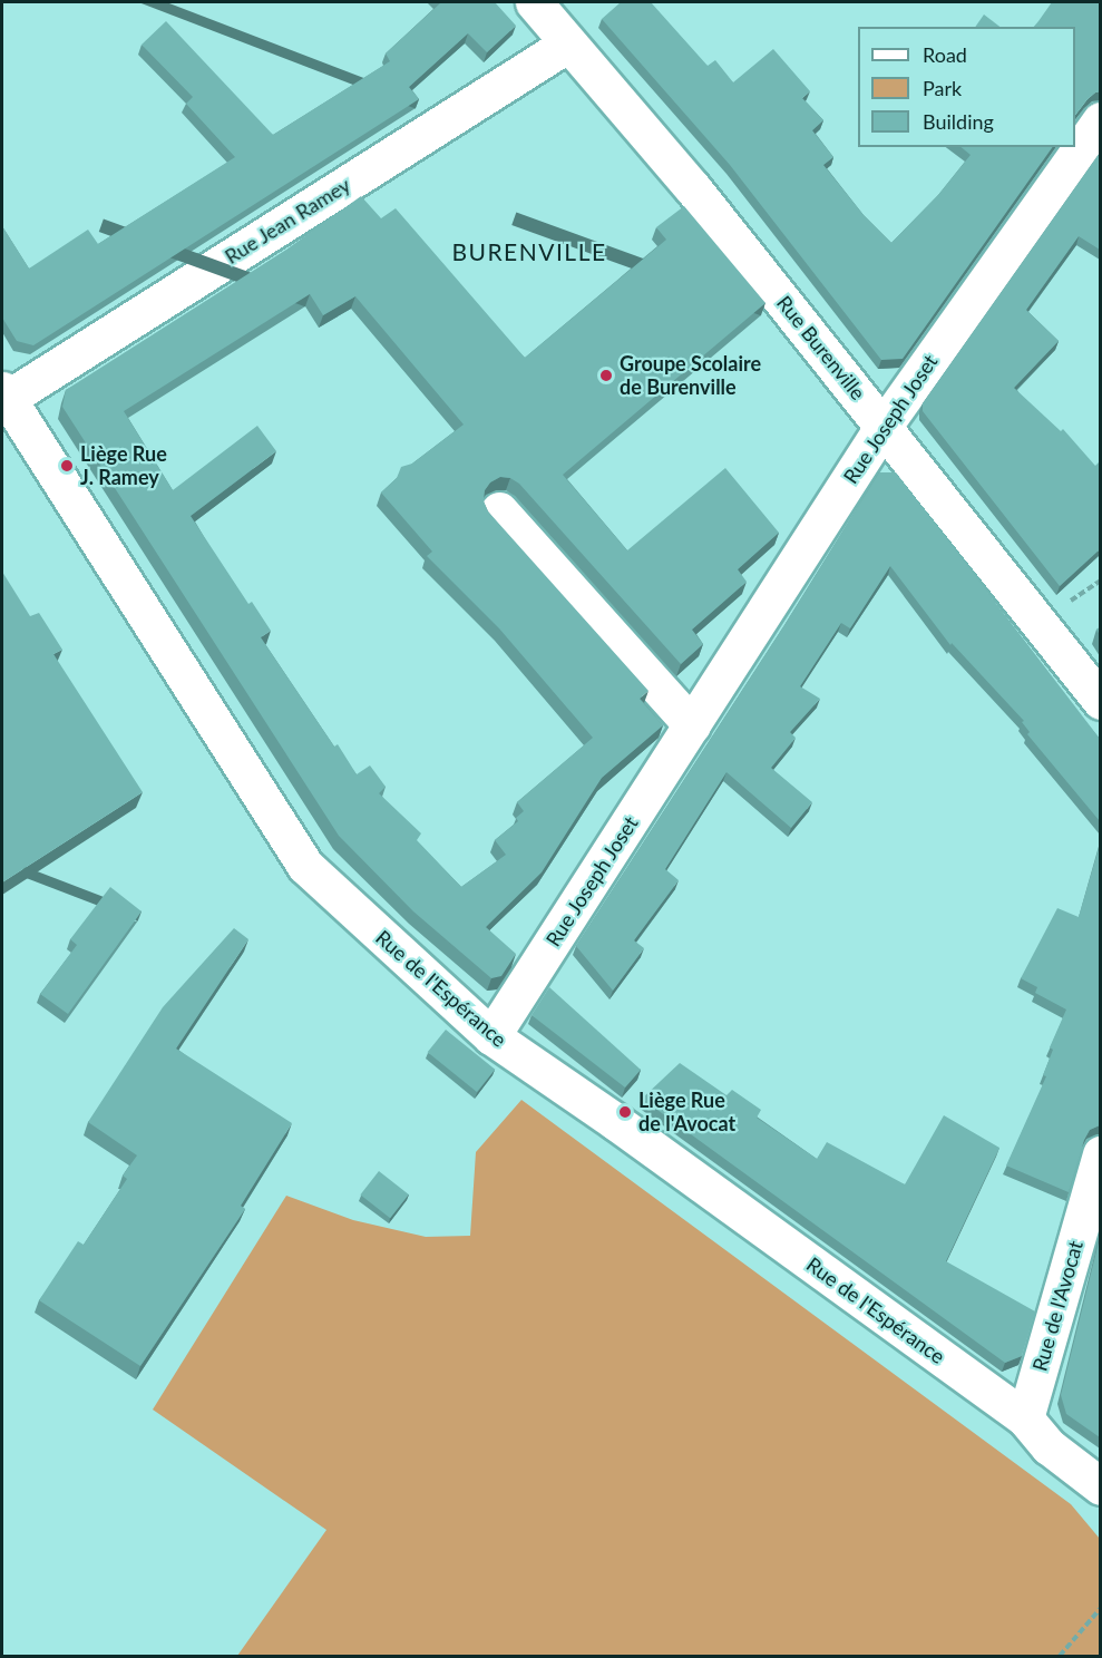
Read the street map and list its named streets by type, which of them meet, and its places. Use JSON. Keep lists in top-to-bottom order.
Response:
{
  "streets": {
    "street": [
      "Rue Jean Ramey",
      "Rue Burenville",
      "Rue Joseph Joset",
      "Rue de l'Espérance",
      "Rue de l'Avocat"
    ]
  },
  "crossings": [
    ["Rue Jean Ramey", "Rue Burenville"],
    ["Rue Jean Ramey", "Rue de l'Espérance"],
    ["Rue Burenville", "Rue Joseph Joset"],
    ["Rue Joseph Joset", "Rue de l'Espérance"],
    ["Rue de l'Espérance", "Rue de l'Avocat"]
  ],
  "districts": ["BURENVILLE"],
  "places": ["Groupe Scolaire de Burenville", "Liège Rue J. Ramey", "Liège Rue de l'Avocat"],
  "legend": ["Road", "Park", "Building"]
}
